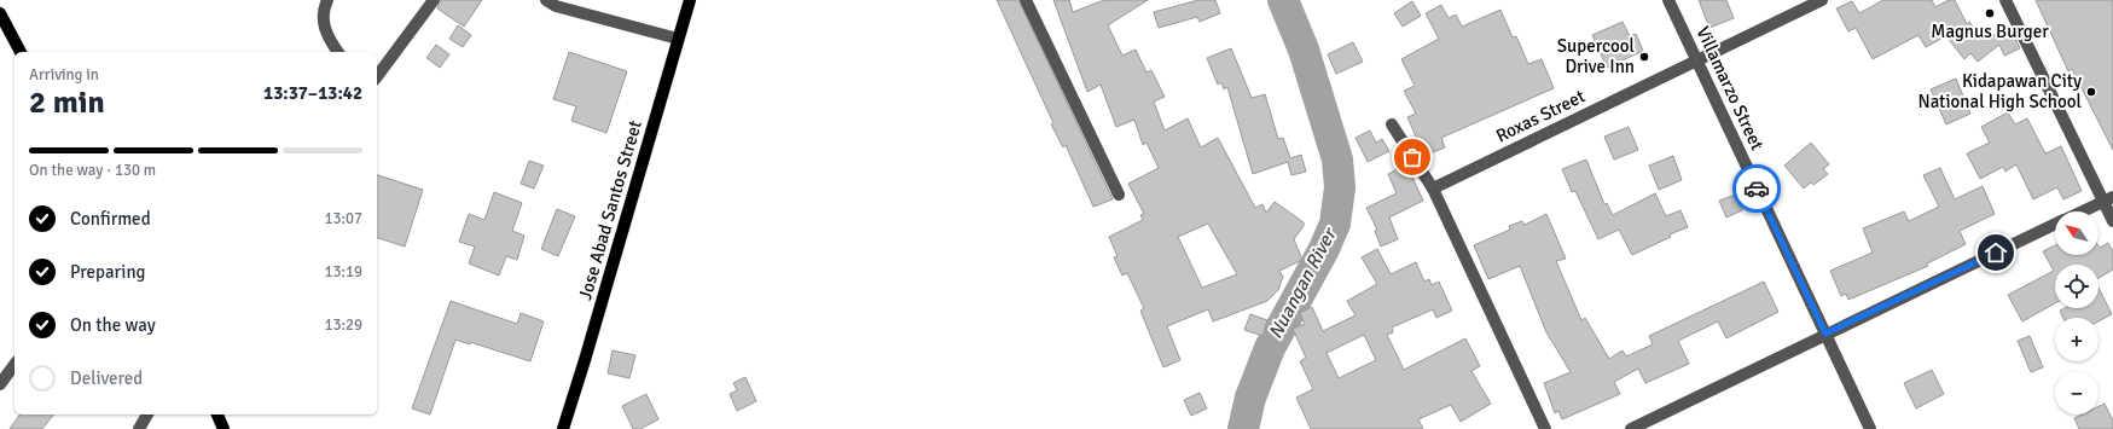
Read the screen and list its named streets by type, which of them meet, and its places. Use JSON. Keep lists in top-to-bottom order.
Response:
{
  "streets": {
    "main road": ["Jose Abad Santos Street"],
    "street": ["Villamarzo Street", "Roxas Street"]
  },
  "crossings": [
    ["Villamarzo Street", "Roxas Street"]
  ],
  "water": ["Nuangan River"],
  "places": ["Magnus Burger", "Supercool Drive Inn", "Kidapawan City National High School"],
  "north": "top left",
  "page": {
    "heading": ["2 min", "Arriving in", "13:37–13:42"],
    "bar": "On the way · 130 m",
    "list": [
      ["Confirmed", "13:07"],
      ["Preparing", "13:19"],
      ["On the way", "13:29"],
      "Delivered"
    ],
    "map_buttons": ["+", "−"]
  }
}
